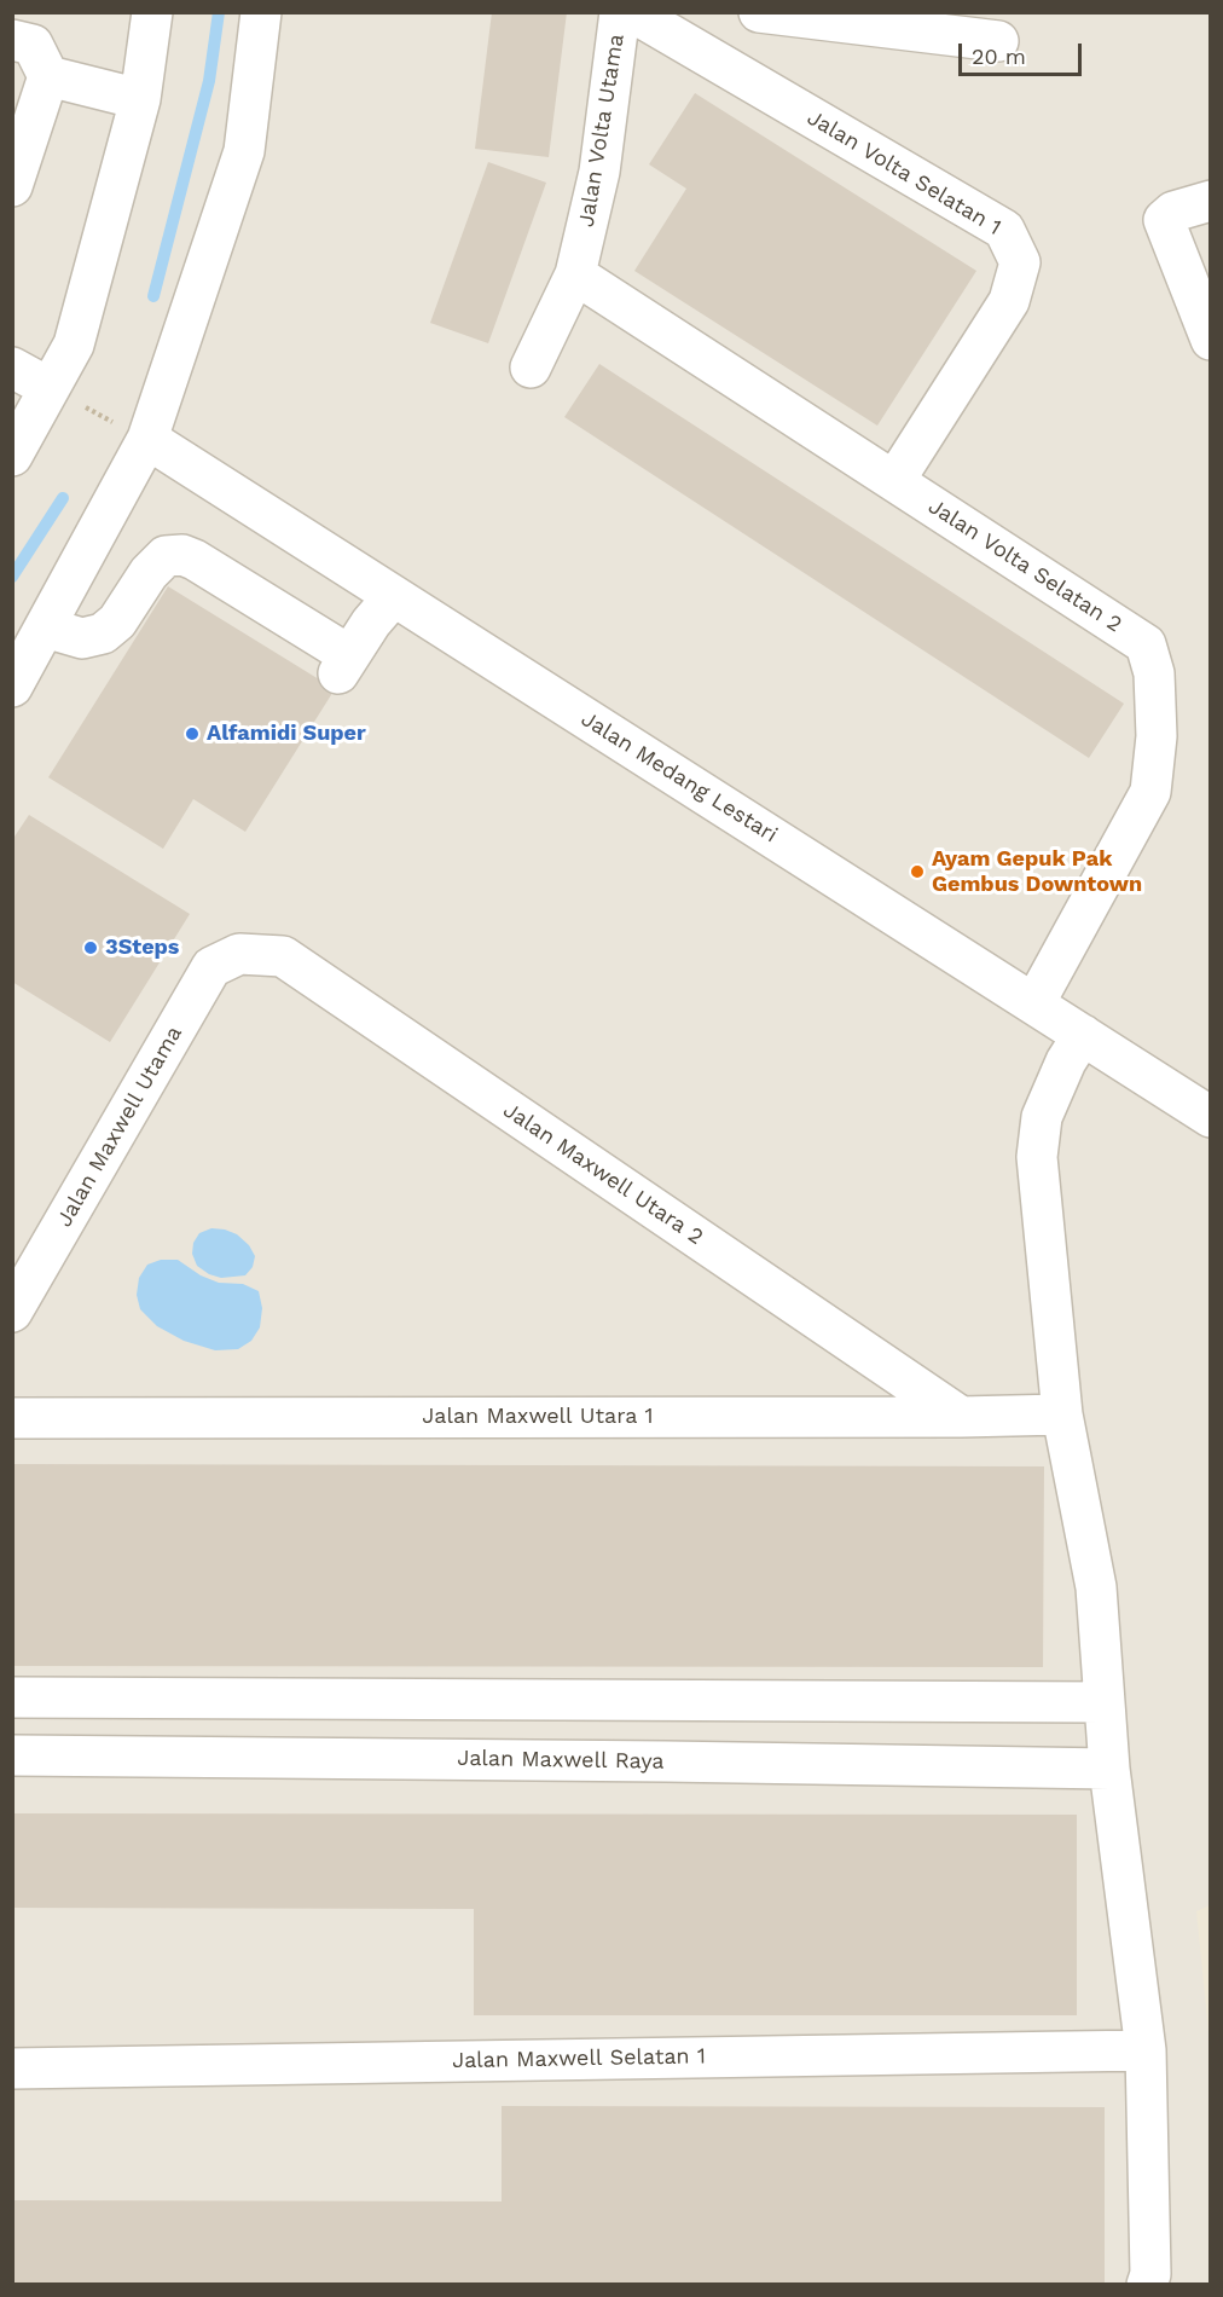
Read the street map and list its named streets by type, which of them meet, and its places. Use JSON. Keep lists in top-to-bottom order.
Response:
{
  "streets": {
    "street": [
      "Jalan Volta Utama",
      "Jalan Volta Selatan 1",
      "Jalan Volta Selatan 2",
      "Jalan Medang Lestari",
      "Jalan Maxwell Utama",
      "Jalan Maxwell Utara 2",
      "Jalan Maxwell Utara 1",
      "Jalan Maxwell Raya",
      "Jalan Maxwell Selatan 1"
    ]
  },
  "crossings": [
    ["Jalan Volta Utama", "Jalan Volta Selatan 2"],
    ["Jalan Volta Selatan 1", "Jalan Volta Selatan 2"],
    ["Jalan Volta Selatan 2", "Jalan Medang Lestari"],
    ["Jalan Maxwell Utama", "Jalan Maxwell Utara 2"],
    ["Jalan Maxwell Utara 2", "Jalan Maxwell Utara 1"]
  ],
  "places": ["Alfamidi Super", "Ayam Gepuk Pak Gembus Downtown", "3Steps"],
  "scale_bar": "20 m"
}
